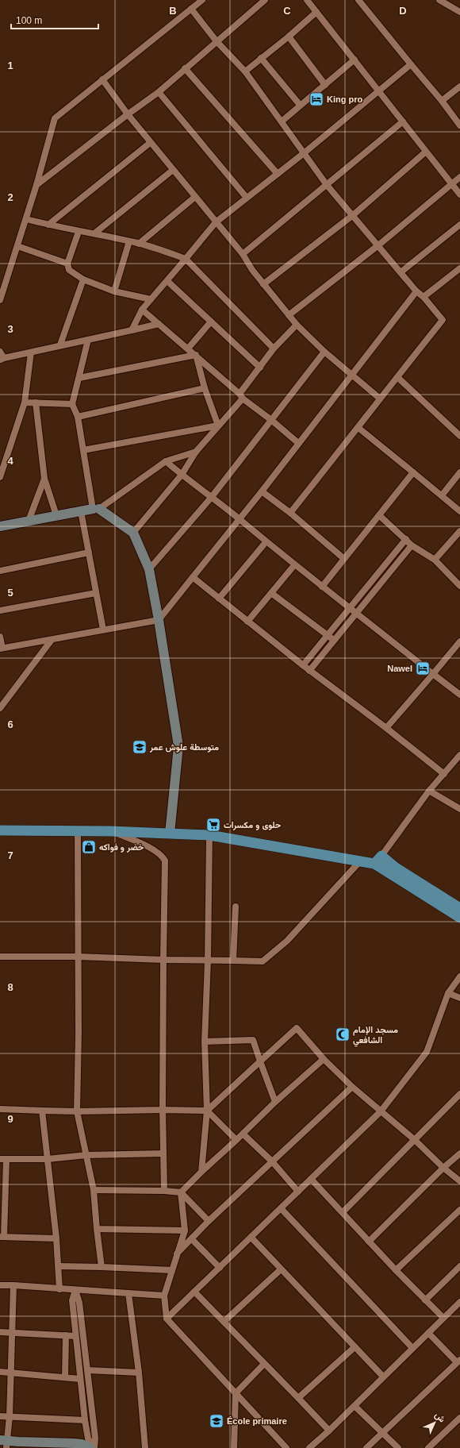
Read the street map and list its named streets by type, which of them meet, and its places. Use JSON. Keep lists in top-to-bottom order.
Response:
{
  "places": {
    "hotel": ["King pro", "Nawel"],
    "school or university": ["متوسطة علوش عمر", "École primaire"],
    "supermarket": ["حلوى و مكسرات"],
    "shop": ["خضر و فواكه"],
    "mosque": ["مسجد الإمام الشافعي"]
  },
  "scale_bar": "100 m",
  "north": "top right",
  "grid": {
    "columns": ["B", "C", "D"],
    "rows": [
      "1",
      "2",
      "3",
      "4",
      "5",
      "6",
      "7",
      "8",
      "9"
    ]
  }
}
